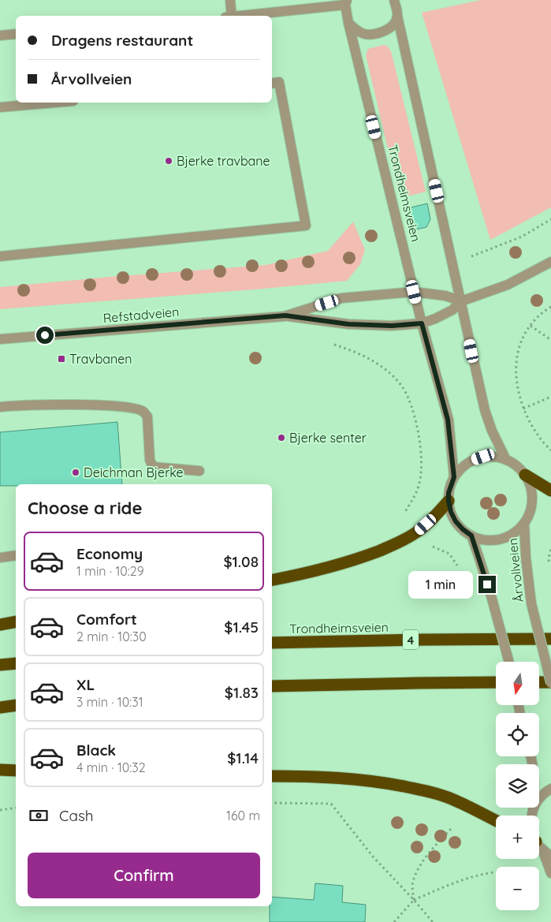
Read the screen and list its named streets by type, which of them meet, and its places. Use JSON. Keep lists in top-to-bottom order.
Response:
{
  "streets": {
    "highway": ["Trondheimsveien", "4"],
    "street": ["Refstadveien", "Årvollveien"]
  },
  "crossings": [
    ["Trondheimsveien", "Refstadveien"]
  ],
  "places": {
    "other": ["Bjerke travbane", "Bjerke senter", "Deichman Bjerke"],
    "transit": ["Travbanen"]
  },
  "north": "bottom",
  "page": {
    "banner": ["Dragens restaurant", "Årvollveien"],
    "heading": "Choose a ride",
    "list": [
      {
        "name": "Economy",
        "note": "1 min · 10:29",
        "value": "$1.08"
      },
      {
        "name": "Comfort",
        "note": "2 min · 10:30",
        "value": "$1.45"
      },
      {
        "name": "XL",
        "note": "3 min · 10:31",
        "value": "$1.83"
      },
      {
        "name": "Black",
        "note": "4 min · 10:32",
        "value": "$1.14"
      }
    ],
    "bubble": "1 min",
    "map_buttons": ["+", "−"],
    "pay": ["Cash", "160 m"],
    "buttons": "Confirm"
  }
}
